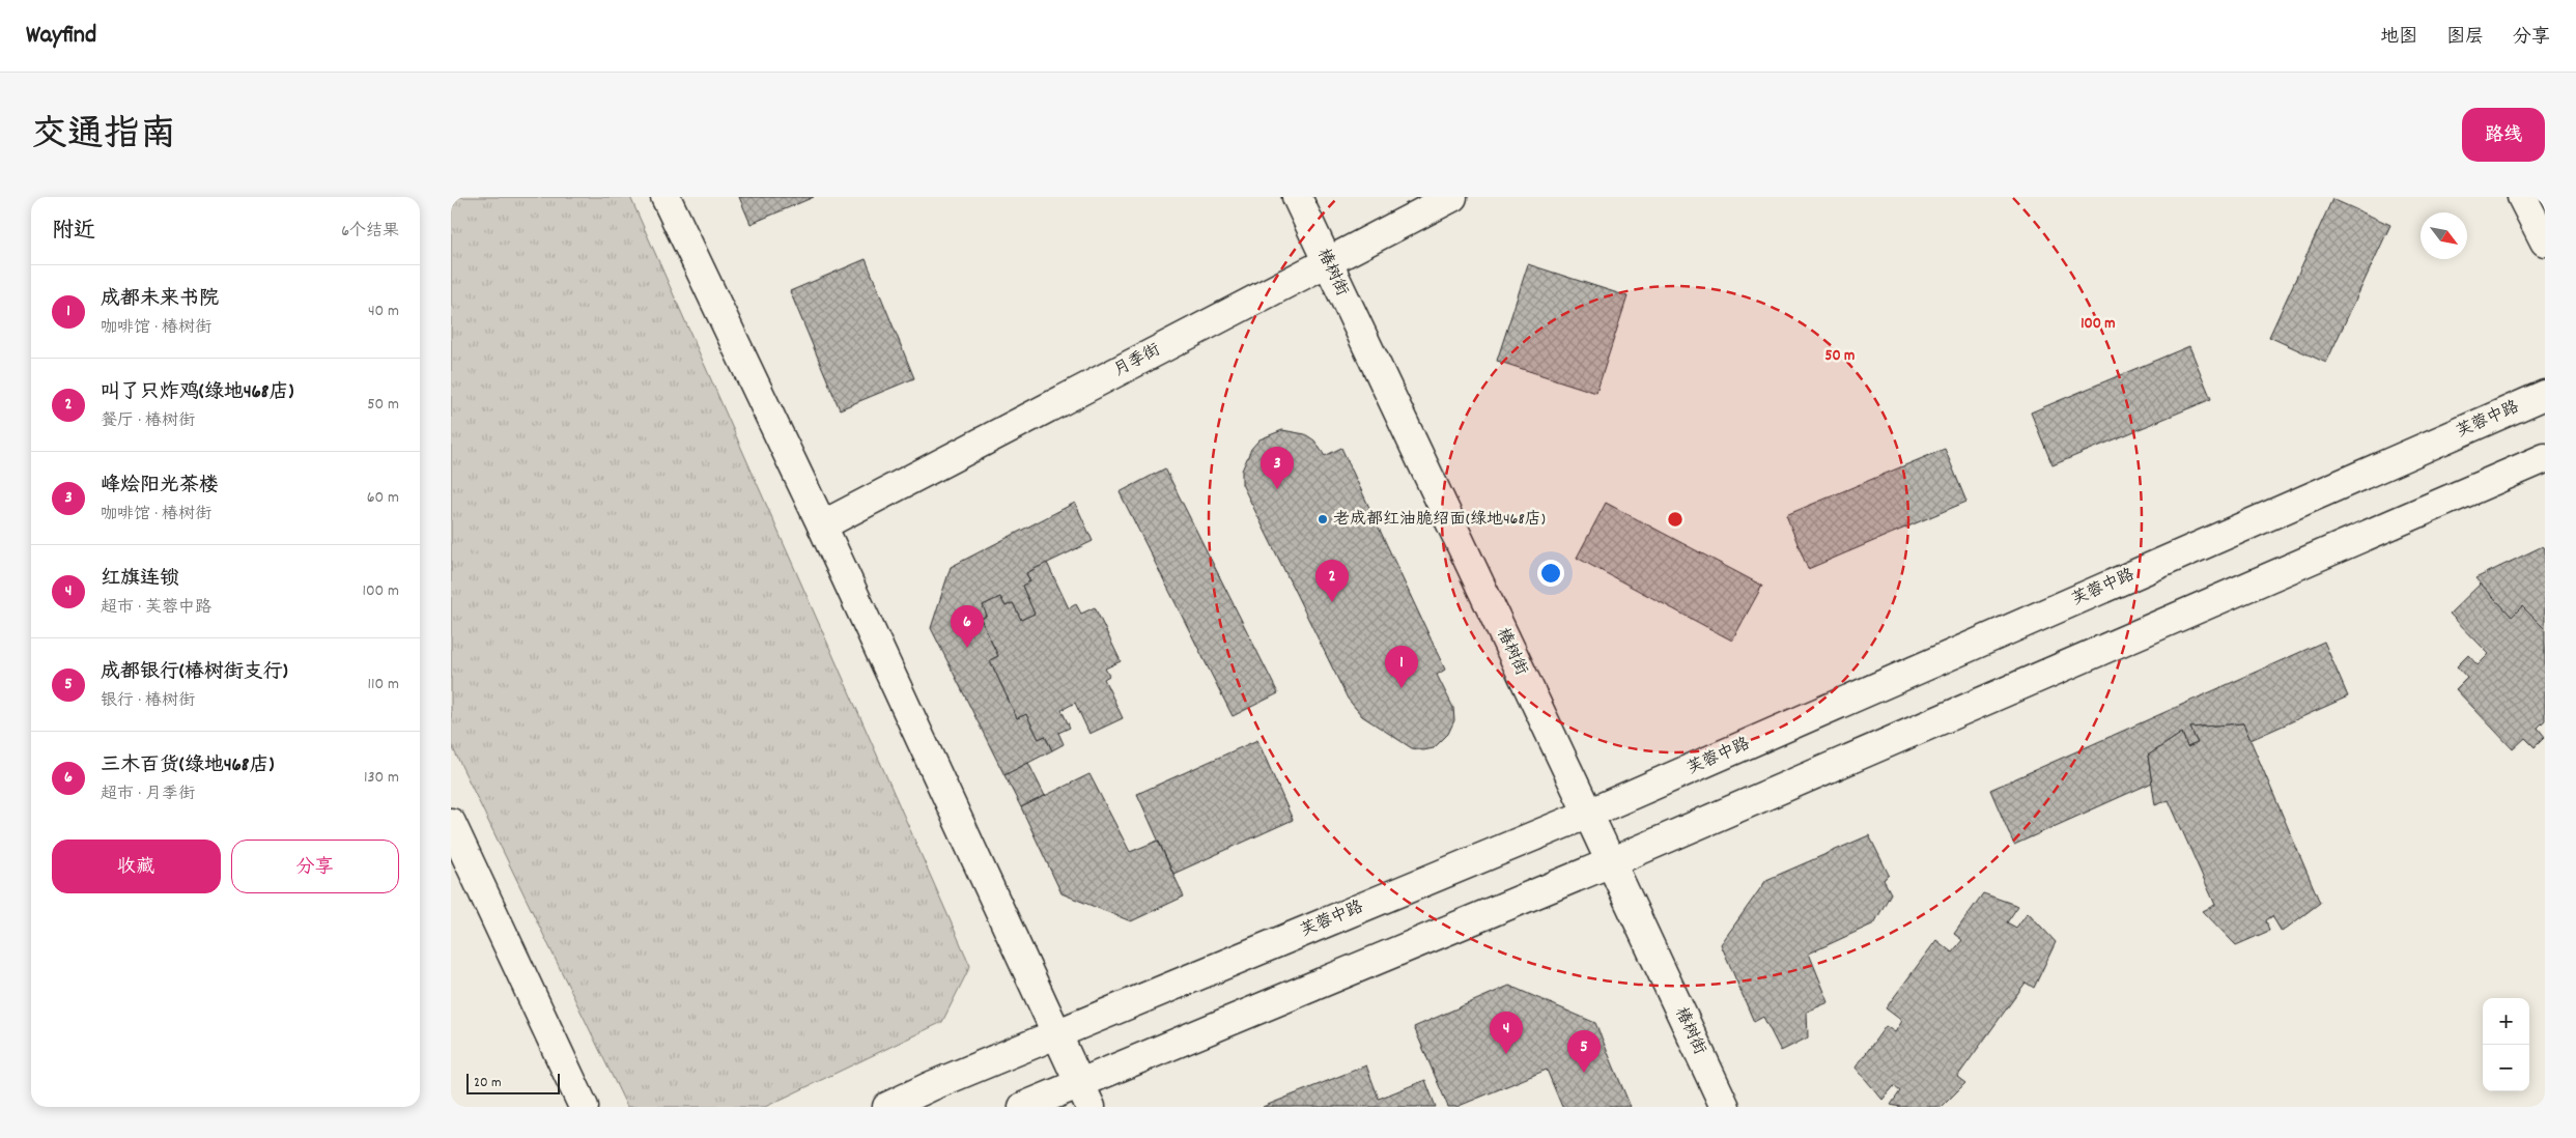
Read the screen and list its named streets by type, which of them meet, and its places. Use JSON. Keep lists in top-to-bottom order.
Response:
{
  "streets": {
    "main road": ["椿树街", "月季街", "芙蓉中路"]
  },
  "crossings": [
    ["椿树街", "月季街"],
    ["椿树街", "芙蓉中路"]
  ],
  "places": ["老成都红油脆绍面(绿地468店)"],
  "scale_bar": "20 m",
  "north": "bottom right",
  "page": {
    "header": "Wayfind",
    "nav": ["地图", "图层", "分享"],
    "title": "交通指南",
    "buttons": [
      "路线",
      ["收藏", "分享"]
    ],
    "heading": ["附近", "6个结果"],
    "list": [
      {
        "mark": "1",
        "name": "成都未来书院",
        "note": "咖啡馆 · 椿树街",
        "value": "40 m"
      },
      {
        "mark": "2",
        "name": "叫了只炸鸡(绿地468店)",
        "note": "餐厅 · 椿树街",
        "value": "50 m"
      },
      {
        "mark": "3",
        "name": "峰烩阳光茶楼",
        "note": "咖啡馆 · 椿树街",
        "value": "60 m"
      },
      {
        "mark": "4",
        "name": "红旗连锁",
        "note": "超市 · 芙蓉中路",
        "value": "100 m"
      },
      {
        "mark": "5",
        "name": "成都银行(椿树街支行)",
        "note": "银行 · 椿树街",
        "value": "110 m"
      },
      {
        "mark": "6",
        "name": "三木百货(绿地468店)",
        "note": "超市 · 月季街",
        "value": "130 m"
      }
    ],
    "pins": [
      "3",
      "2",
      "6",
      "1",
      "4",
      "5"
    ],
    "map_buttons": ["+", "−"],
    "scale": "20 m"
  },
  "rings": ["100 m", "50 m"]
}
